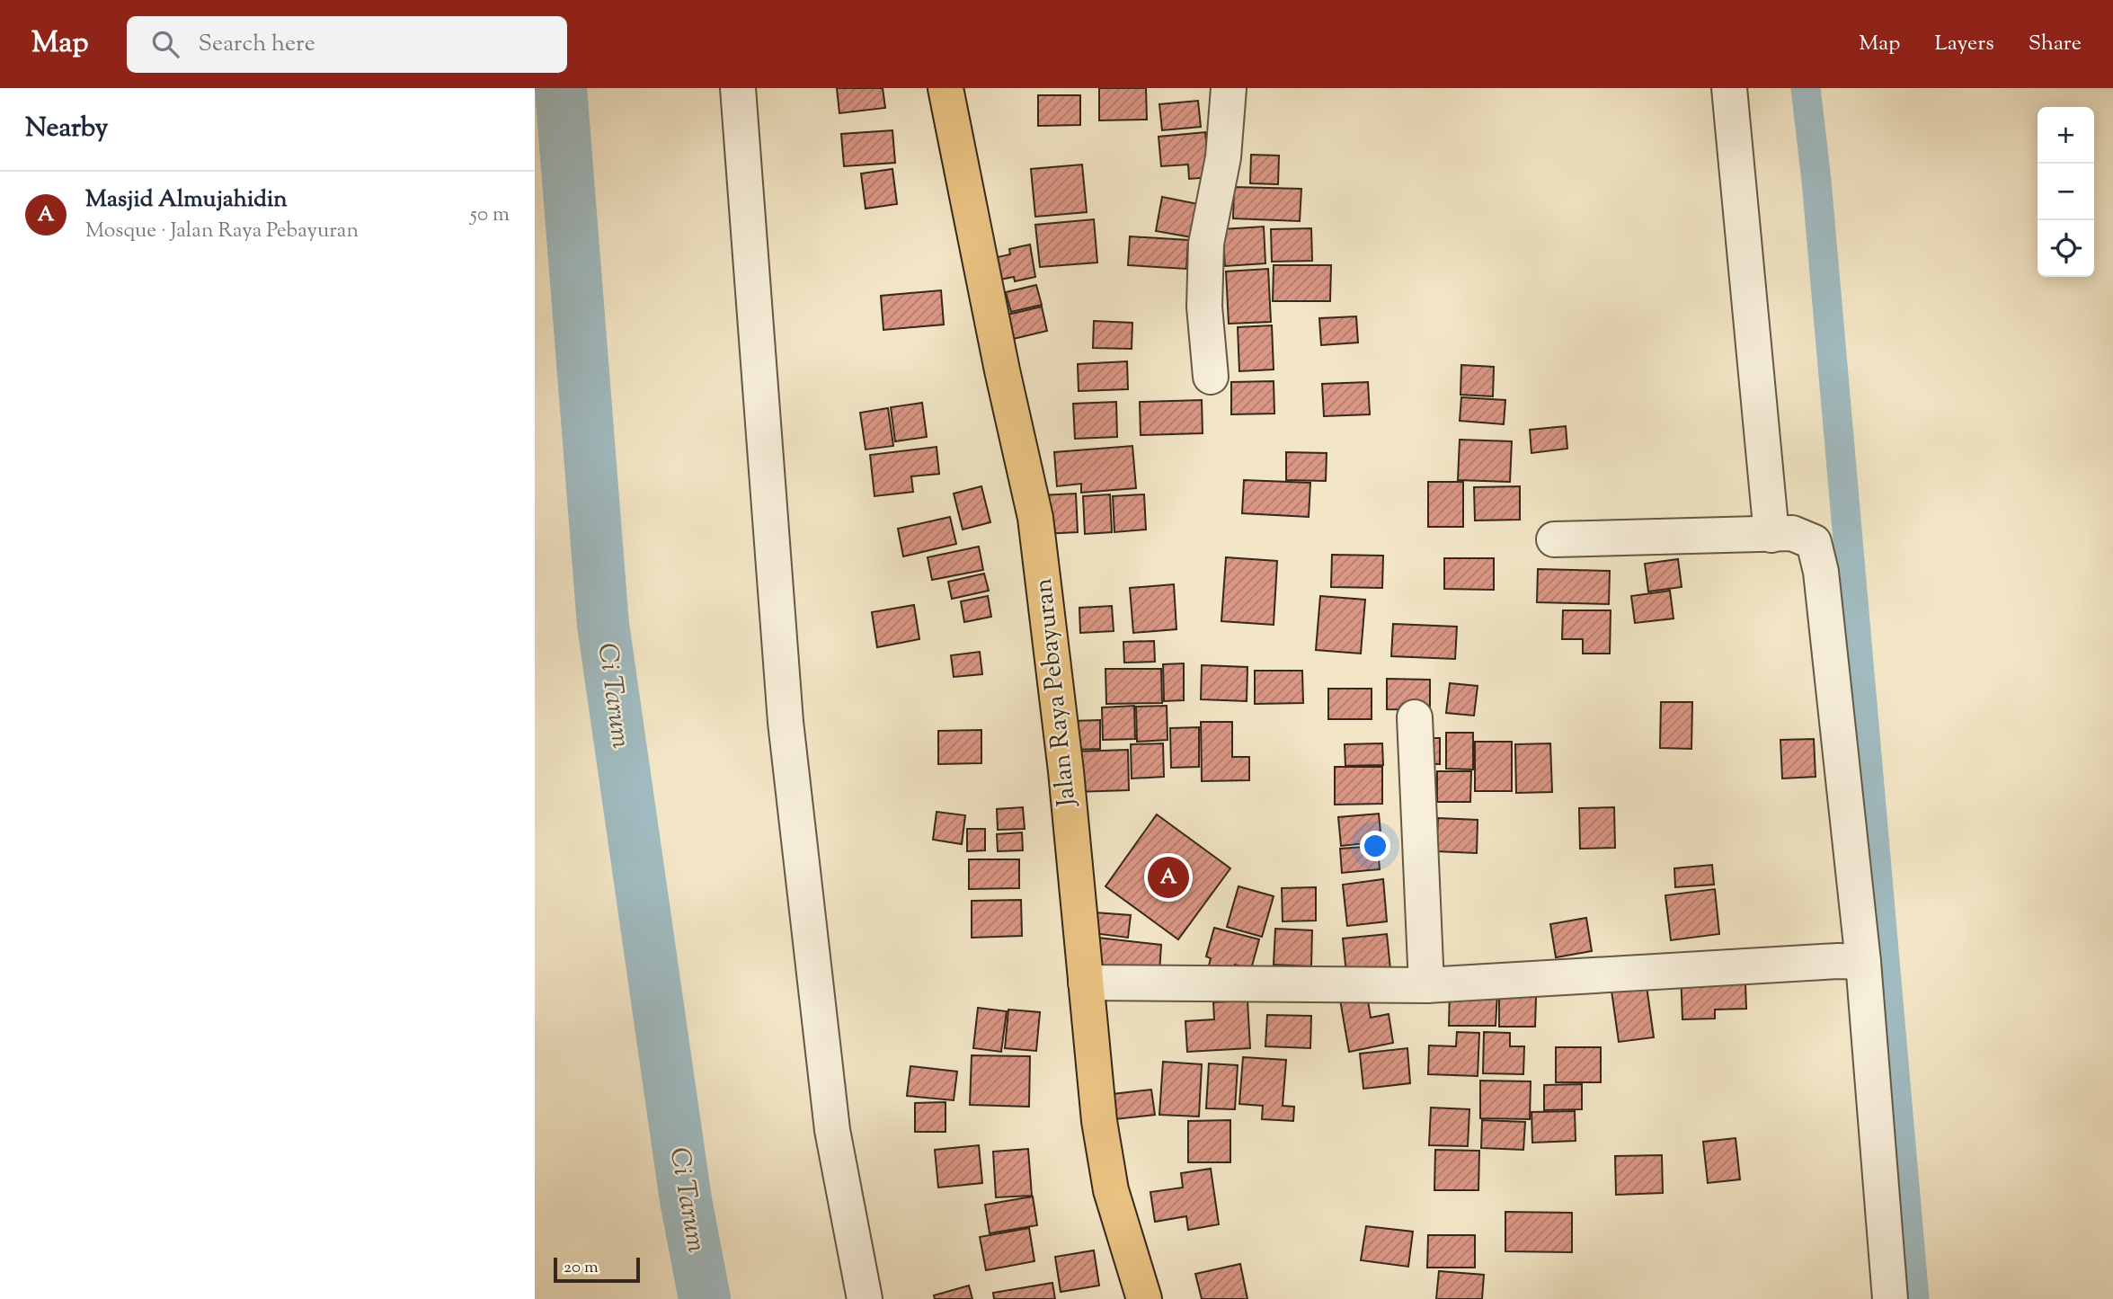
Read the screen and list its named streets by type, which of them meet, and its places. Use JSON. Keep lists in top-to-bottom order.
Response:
{
  "streets": {
    "main road": ["Jalan Raya Pebayuran"]
  },
  "water": ["Ci Tarum"],
  "scale_bar": "20 m",
  "page": {
    "header": "Map",
    "search": "Search here",
    "nav": ["Map", "Layers", "Share"],
    "heading": "Nearby",
    "map_buttons": ["+", "−"],
    "list": [
      {
        "mark": "A",
        "name": "Masjid Almujahidin",
        "note": "Mosque · Jalan Raya Pebayuran",
        "value": "50 m"
      }
    ],
    "pins": "A",
    "scale": "20 m"
  }
}
